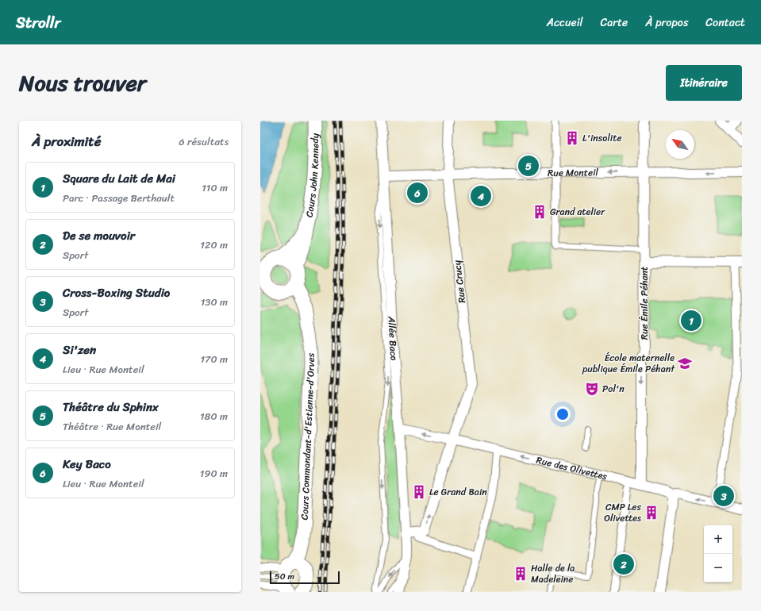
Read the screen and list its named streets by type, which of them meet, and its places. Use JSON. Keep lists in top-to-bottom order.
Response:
{
  "streets": {
    "main road": ["Cours John Kennedy", "Cours Commandant-d'Estienne-d'Orves"],
    "street": [
      "Rue Monteil",
      "Rue Crucy",
      "Rue Émile Péhant",
      "Allée Baco",
      "Rue des Olivettes"
    ]
  },
  "crossings": [
    ["Rue Monteil", "Rue Crucy"],
    ["Rue Monteil", "Rue Émile Péhant"],
    ["Rue Monteil", "Allée Baco"],
    ["Cours John Kennedy", "Cours Commandant-d'Estienne-d'Orves"],
    ["Rue Crucy", "Rue des Olivettes"],
    ["Rue Émile Péhant", "Rue des Olivettes"],
    ["Allée Baco", "Rue des Olivettes"]
  ],
  "one_way": ["Rue Monteil", "Rue Émile Péhant", "Rue des Olivettes"],
  "places": {
    "building": [
      "L'insolite",
      "Grand atelier",
      "Le Grand Bain",
      "CMP Les Olivettes",
      "Halle de la Madeleine"
    ],
    "school or university": ["École maternelle publique Émile Péhant"],
    "theatre": ["Pol'n"]
  },
  "scale_bar": "50 m",
  "north": "top left",
  "page": {
    "header": "Strollr",
    "nav": [
      "Accueil",
      "Carte",
      "À propos",
      "Contact"
    ],
    "title": "Nous trouver",
    "buttons": "Itinéraire",
    "heading": ["À proximité", "6 résultats"],
    "pins": [
      "5",
      "6",
      "4",
      "1",
      "3",
      "2"
    ],
    "list": [
      {
        "mark": "1",
        "name": "Square du Lait de Mai",
        "note": "Parc · Passage Berthault",
        "value": "110 m"
      },
      {
        "mark": "2",
        "name": "De se mouvoir",
        "note": "Sport",
        "value": "120 m"
      },
      {
        "mark": "3",
        "name": "Cross-Boxing Studio",
        "note": "Sport",
        "value": "130 m"
      },
      {
        "mark": "4",
        "name": "Si'zen",
        "note": "Lieu · Rue Monteil",
        "value": "170 m"
      },
      {
        "mark": "5",
        "name": "Théâtre du Sphinx",
        "note": "Théâtre · Rue Monteil",
        "value": "180 m"
      },
      {
        "mark": "6",
        "name": "Key Baco",
        "note": "Lieu · Rue Monteil",
        "value": "190 m"
      }
    ],
    "map_buttons": ["+", "−"],
    "scale": "50 m"
  }
}
